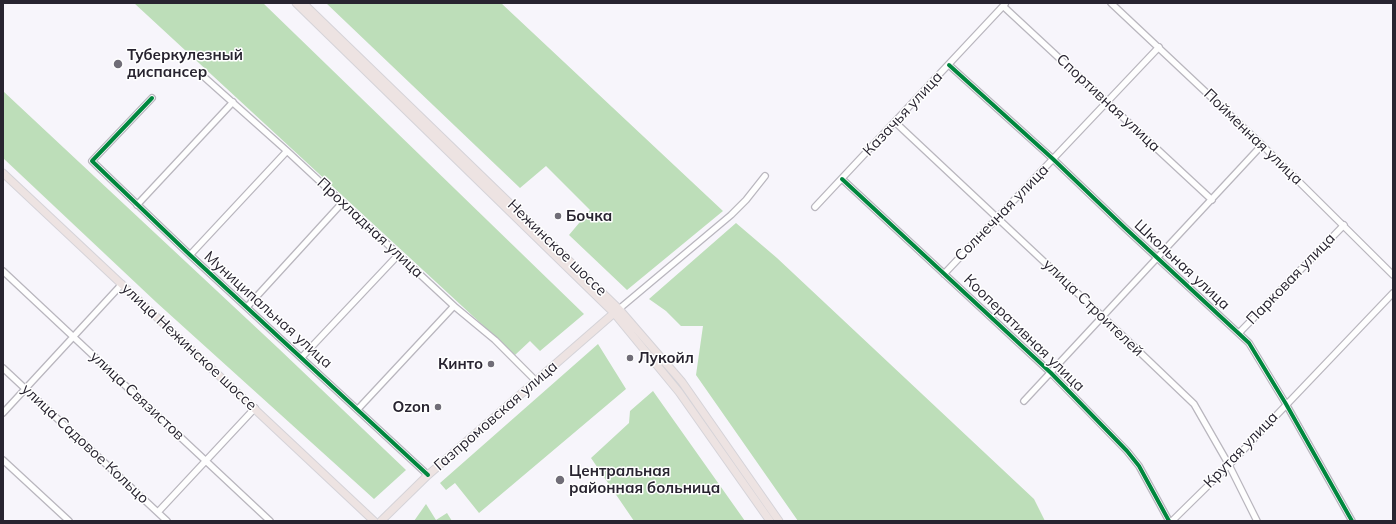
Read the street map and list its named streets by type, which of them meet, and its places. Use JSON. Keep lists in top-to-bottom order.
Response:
{
  "streets": {
    "main road": ["Нежинское шоссе", "улица Нежинское шоссе", "Газпромовская улица"],
    "street": [
      "Спортивная улица",
      "Казачья улица",
      "Пойменная улица",
      "Солнечная улица",
      "Прохладная улица",
      "Школьная улица",
      "Парковая улица",
      "улица Строителей",
      "Муниципальная улица",
      "Кооперативная улица",
      "улица Связистов",
      "улица Садовое Кольцо",
      "Крутая улица"
    ]
  },
  "crossings": [
    ["Спортивная улица", "Казачья улица"],
    ["Спортивная улица", "Солнечная улица"],
    ["Казачья улица", "Школьная улица"],
    ["Казачья улица", "улица Строителей"],
    ["Казачья улица", "Кооперативная улица"],
    ["Пойменная улица", "Солнечная улица"],
    ["Пойменная улица", "Парковая улица"],
    ["Солнечная улица", "Школьная улица"],
    ["Солнечная улица", "улица Строителей"],
    ["Солнечная улица", "Кооперативная улица"],
    ["Прохладная улица", "Газпромовская улица"],
    ["Нежинское шоссе", "Газпромовская улица"],
    ["Школьная улица", "Парковая улица"],
    ["Школьная улица", "Крутая улица"],
    ["улица Строителей", "Крутая улица"],
    ["Муниципальная улица", "Газпромовская улица"],
    ["Кооперативная улица", "Крутая улица"]
  ],
  "places": [
    "Туберкулезный диспансер",
    "Бочка",
    "Лукойл",
    "Кинто",
    "Ozon",
    "Центральная районная больница"
  ]
}
